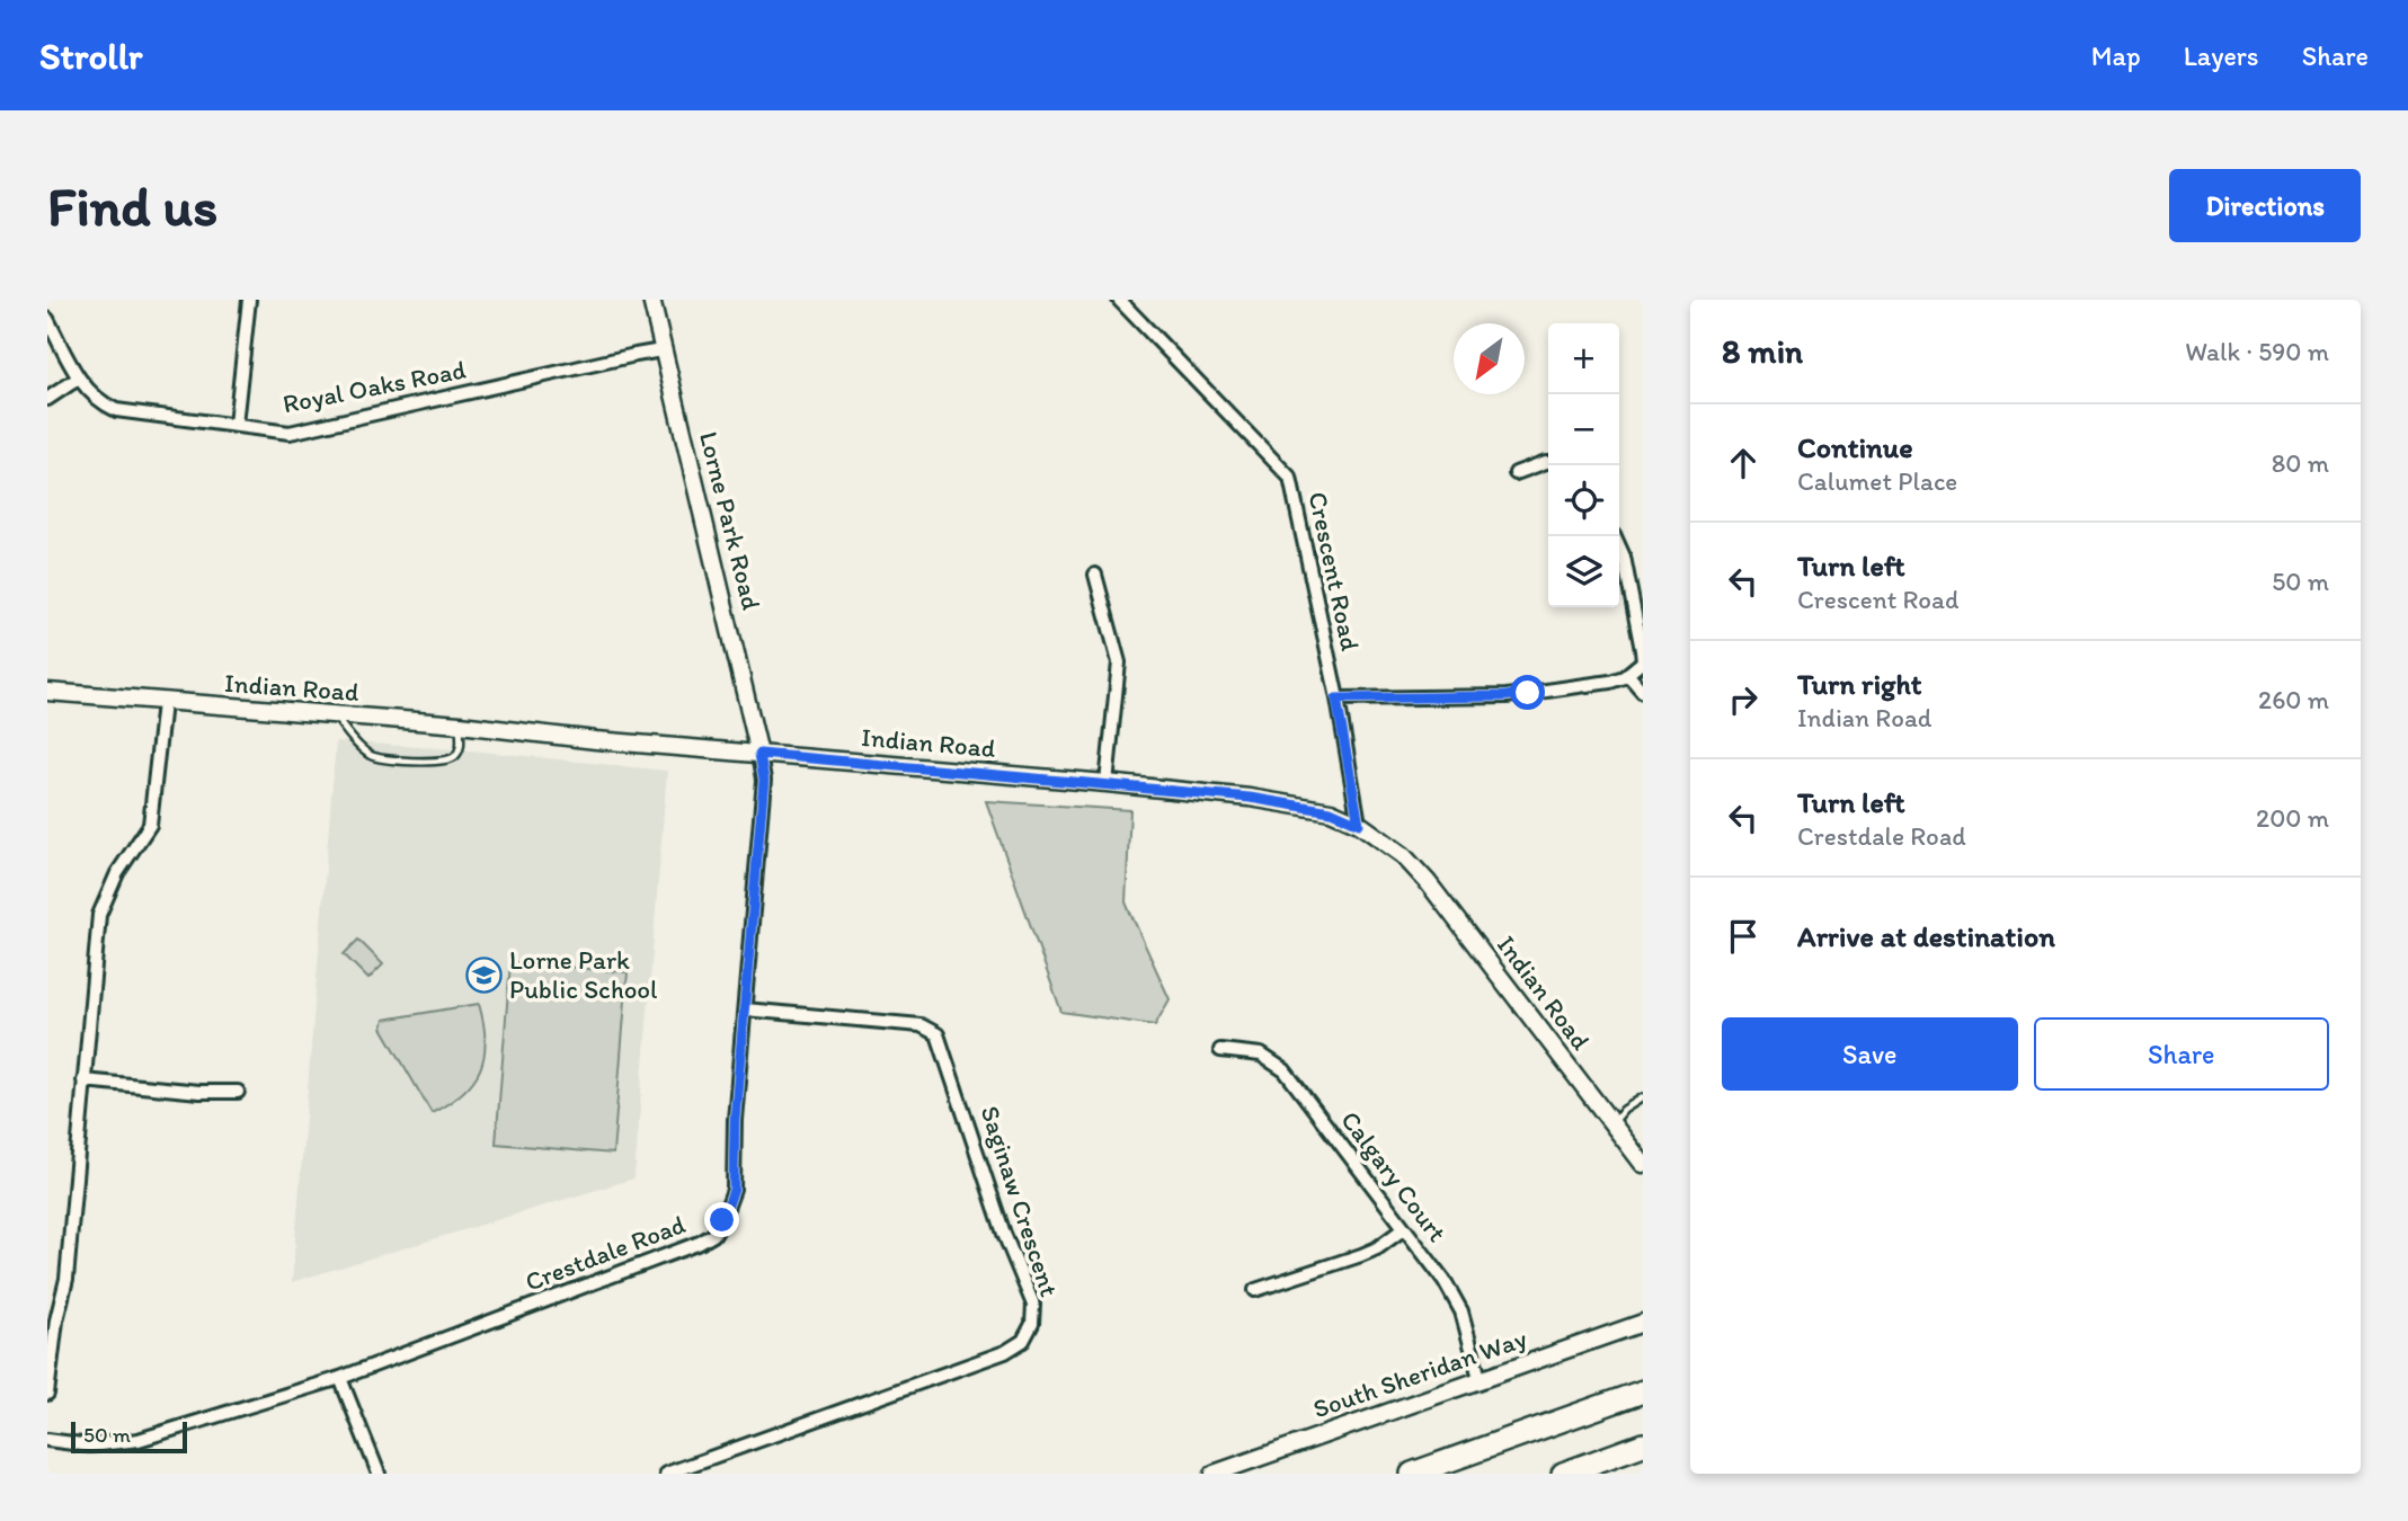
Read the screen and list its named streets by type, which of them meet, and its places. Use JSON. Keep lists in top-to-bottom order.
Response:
{
  "streets": {
    "street": [
      "Royal Oaks Road",
      "Lorne Park Road",
      "Crescent Road",
      "Indian Road",
      "Calgary Court",
      "Saginaw Crescent",
      "Crestdale Road",
      "South Sheridan Way"
    ]
  },
  "crossings": [
    ["Royal Oaks Road", "Lorne Park Road"],
    ["Lorne Park Road", "Indian Road"],
    ["Lorne Park Road", "Crestdale Road"],
    ["Crescent Road", "Indian Road"],
    ["Indian Road", "Crestdale Road"],
    ["Calgary Court", "South Sheridan Way"],
    ["Saginaw Crescent", "Crestdale Road"]
  ],
  "places": {
    "school or university": ["Lorne Park Public School"]
  },
  "scale_bar": "50 m",
  "north": "bottom left",
  "page": {
    "header": "Strollr",
    "nav": ["Map", "Layers", "Share"],
    "buttons": [
      "Directions",
      ["Save", "Share"]
    ],
    "title": "Find us",
    "heading": ["8 min", "Walk · 590 m"],
    "map_buttons": ["+", "−"],
    "list": [
      ["Continue", "Calumet Place", "80 m"],
      ["Turn left", "Crescent Road", "50 m"],
      ["Turn right", "Indian Road", "260 m"],
      ["Turn left", "Crestdale Road", "200 m"],
      "Arrive at destination"
    ],
    "scale": "50 m"
  }
}
